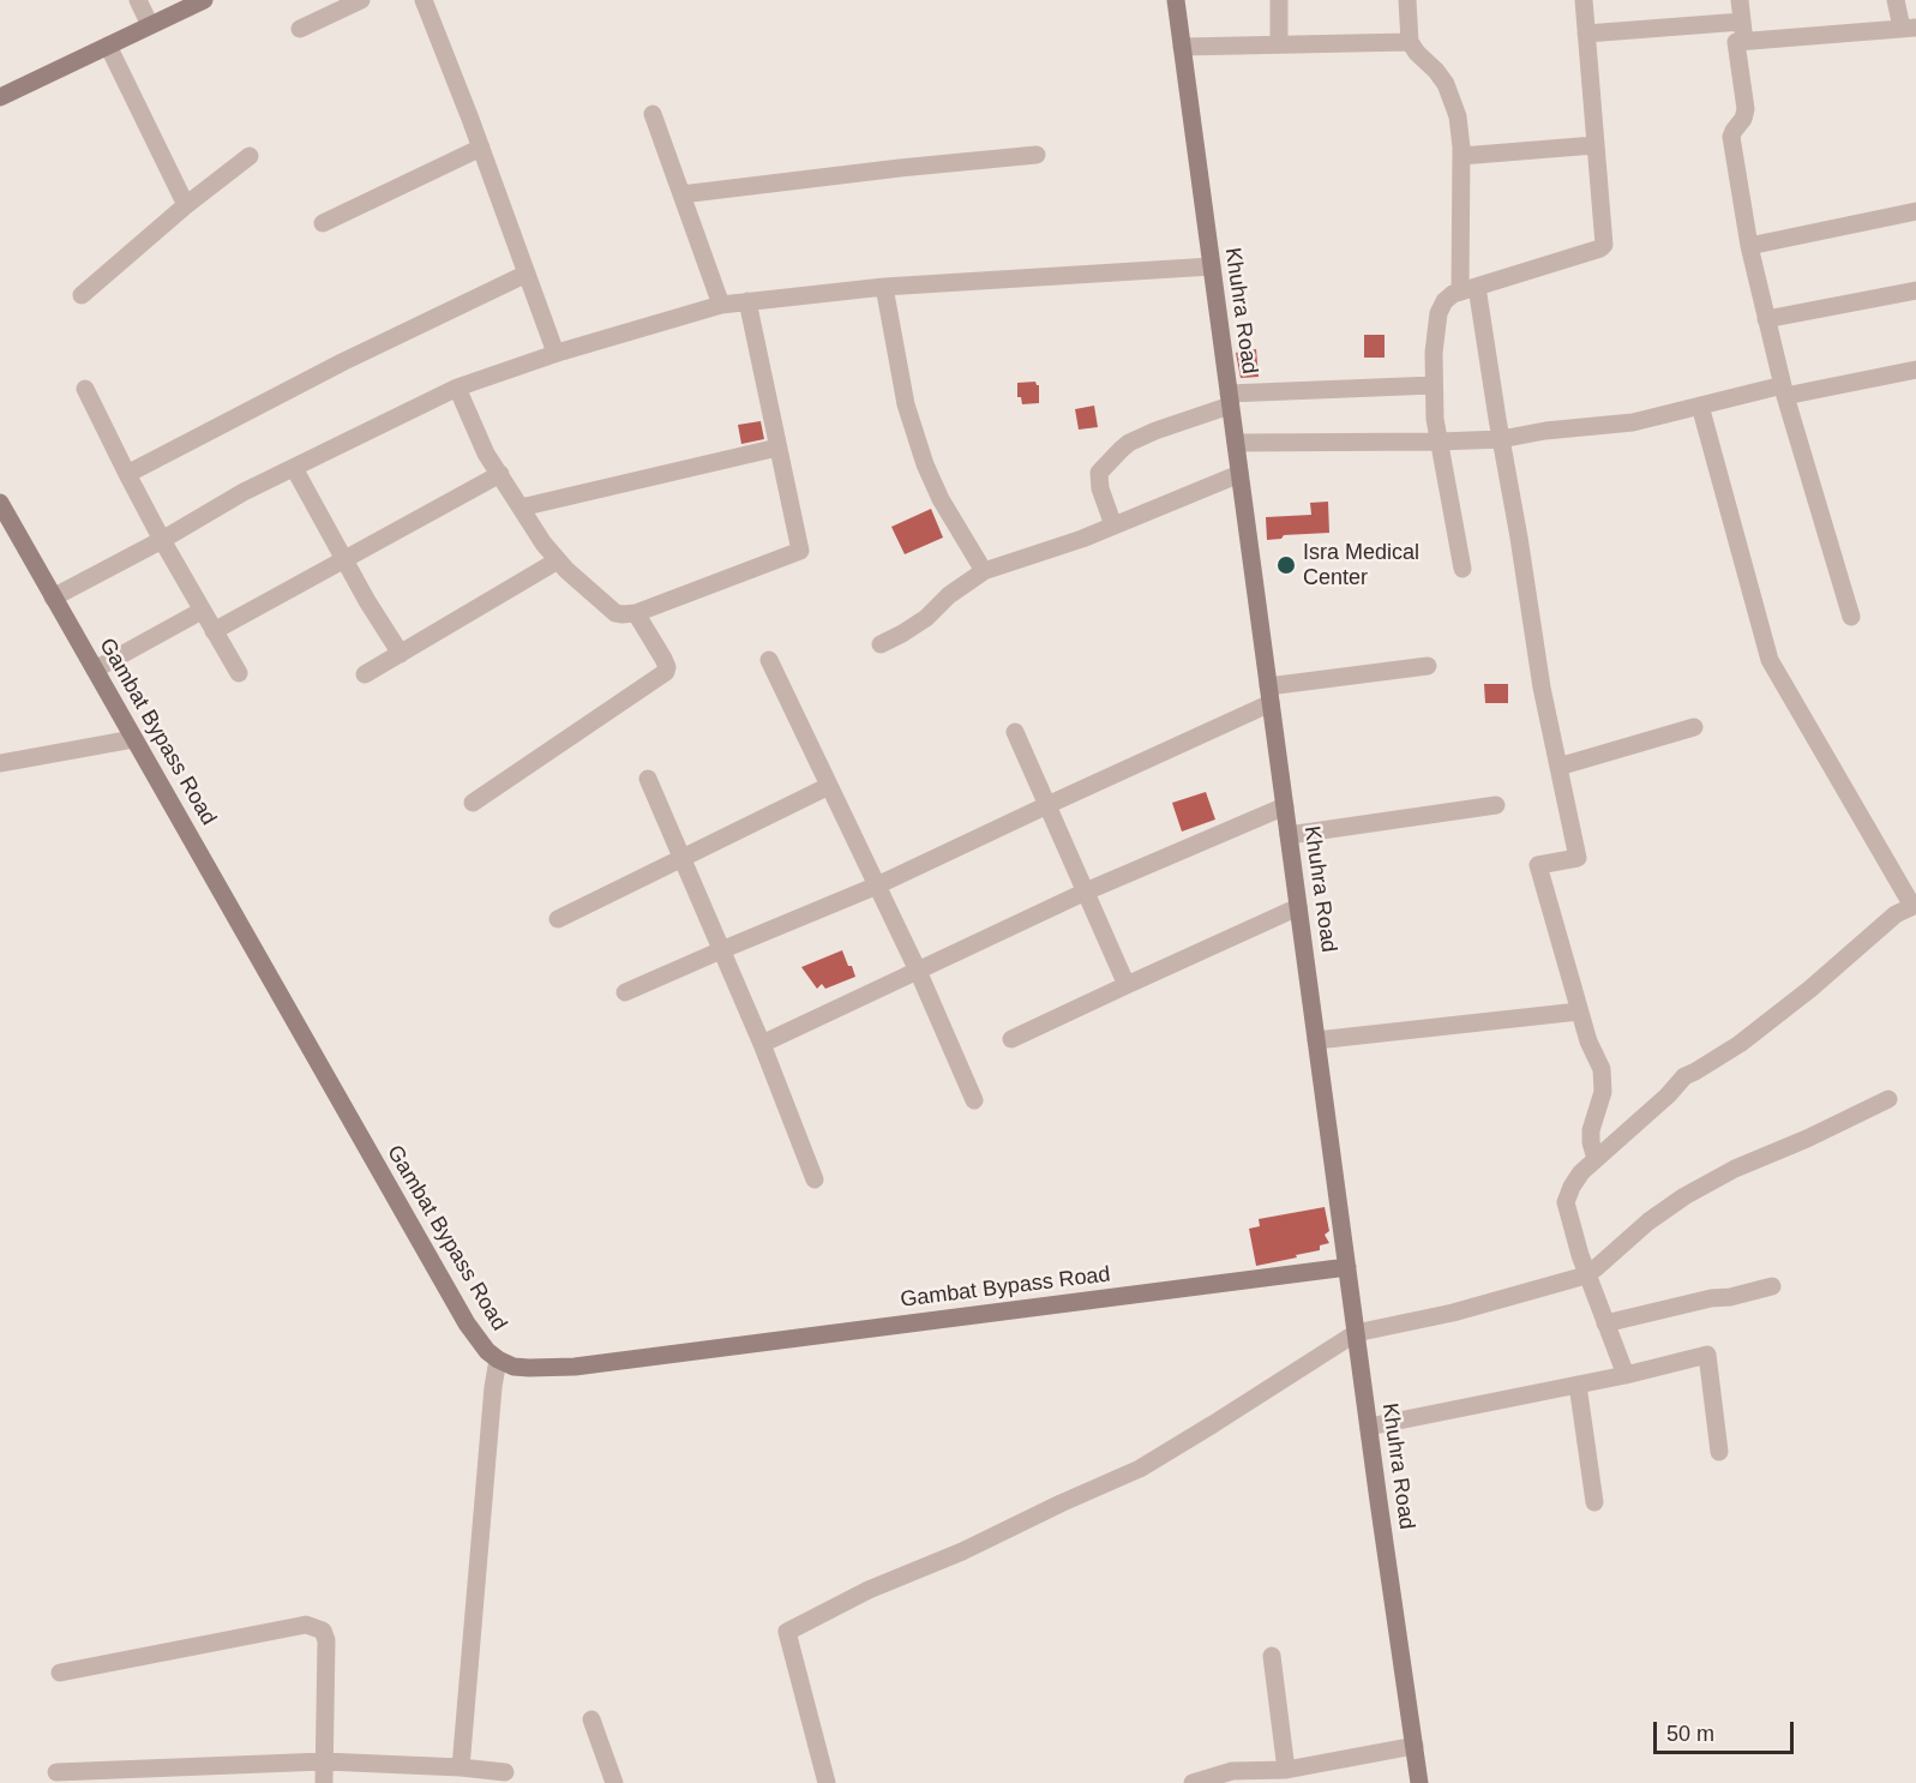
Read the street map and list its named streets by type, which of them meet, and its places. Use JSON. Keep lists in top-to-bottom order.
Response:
{
  "streets": {
    "street": ["Khuhra Road", "Gambat Bypass Road"]
  },
  "crossings": [
    ["Khuhra Road", "Gambat Bypass Road"]
  ],
  "places": ["Isra Medical Center"],
  "scale_bar": "50 m"
}
